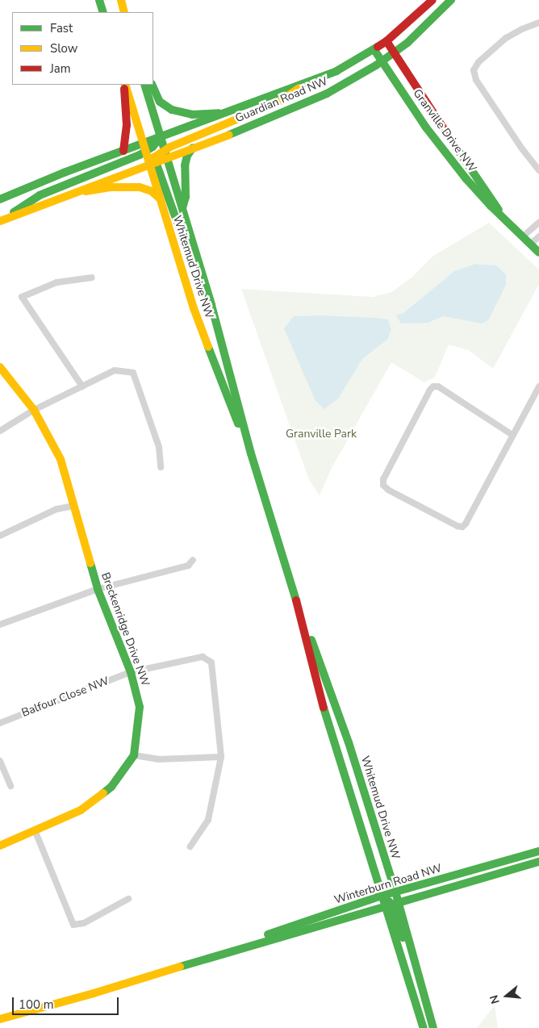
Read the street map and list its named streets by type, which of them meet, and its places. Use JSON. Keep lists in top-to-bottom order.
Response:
{
  "streets": {
    "main road": [
      "Guardian Road NW",
      "Granville Drive NW",
      "Whitemud Drive NW",
      "Breckenridge Drive NW",
      "Winterburn Road NW"
    ],
    "street": ["Balfour Close NW"]
  },
  "crossings": [
    ["Guardian Road NW", "Granville Drive NW"],
    ["Guardian Road NW", "Whitemud Drive NW"],
    ["Whitemud Drive NW", "Winterburn Road NW"],
    ["Breckenridge Drive NW", "Balfour Close NW"]
  ],
  "parks": ["Granville Park"],
  "legend": ["Fast", "Slow", "Jam"],
  "scale_bar": "100 m",
  "north": "left"
}
